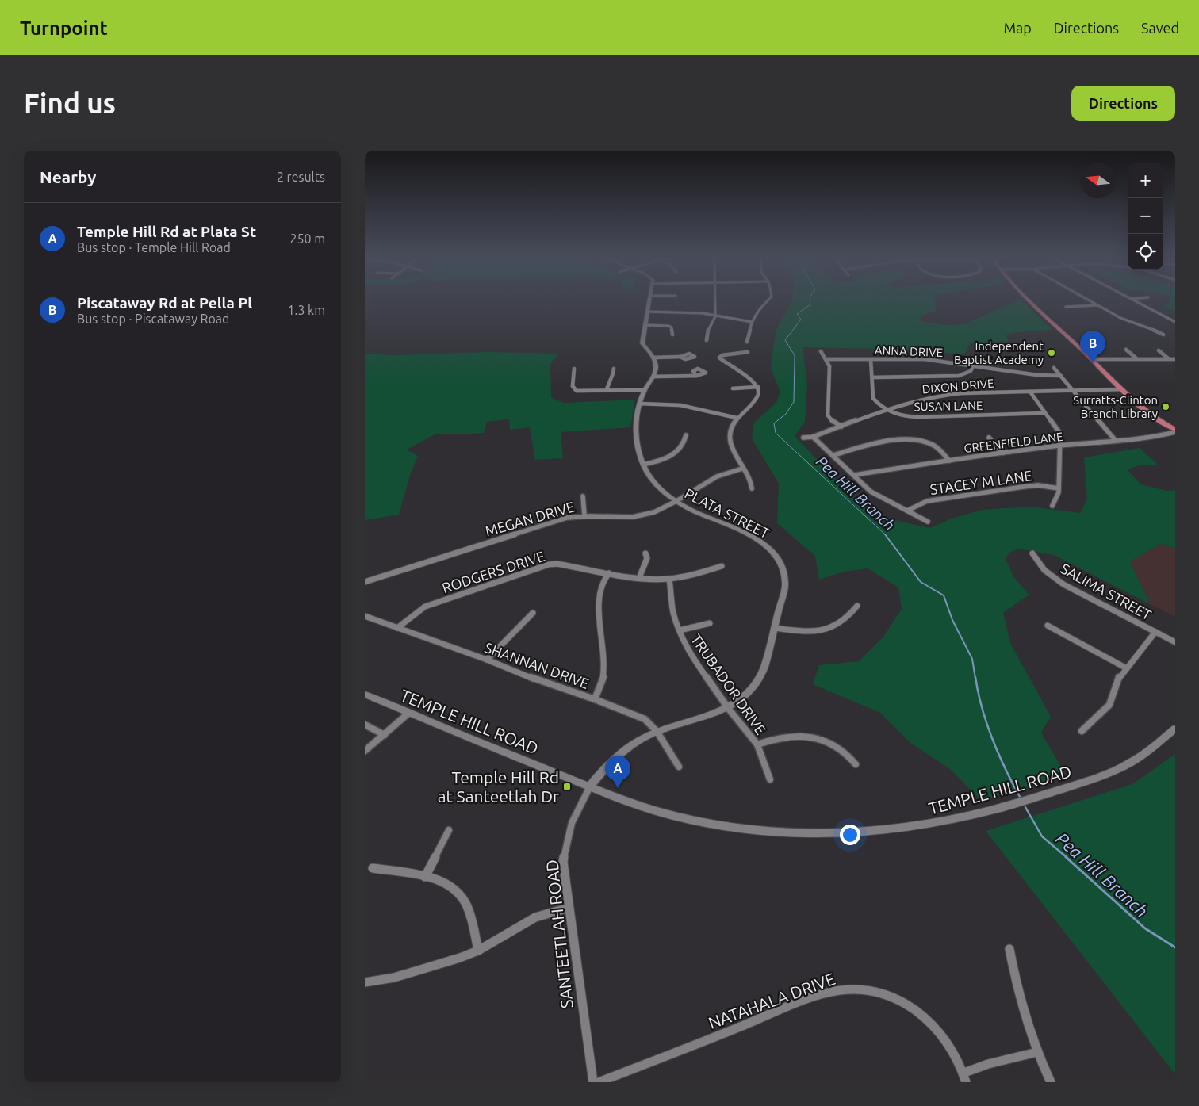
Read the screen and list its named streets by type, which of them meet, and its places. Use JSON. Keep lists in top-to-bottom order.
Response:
{
  "streets": {
    "street": [
      "ANNA DRIVE",
      "DIXON DRIVE",
      "SUSAN LANE",
      "GREENFIELD LANE",
      "STACEY M LANE",
      "PLATA STREET",
      "MEGAN DRIVE",
      "RODGERS DRIVE",
      "SALIMA STREET",
      "SHANNAN DRIVE",
      "TRUBADOR DRIVE",
      "TEMPLE HILL ROAD",
      "SANTEETLAH ROAD",
      "NATAHALA DRIVE"
    ]
  },
  "crossings": [
    ["ANNA DRIVE", "SUSAN LANE"],
    ["DIXON DRIVE", "SUSAN LANE"],
    ["PLATA STREET", "MEGAN DRIVE"],
    ["PLATA STREET", "SHANNAN DRIVE"],
    ["PLATA STREET", "TRUBADOR DRIVE"],
    ["PLATA STREET", "TEMPLE HILL ROAD"],
    ["PLATA STREET", "SANTEETLAH ROAD"],
    ["RODGERS DRIVE", "SHANNAN DRIVE"],
    ["RODGERS DRIVE", "TRUBADOR DRIVE"],
    ["TEMPLE HILL ROAD", "SANTEETLAH ROAD"]
  ],
  "water": ["Pea Hill Branch"],
  "places": {
    "other": ["Independent Baptist Academy", "Surratts-Clinton Branch Library"],
    "transit": ["Temple Hill Rd at Santeetlah Dr"]
  },
  "north": "left",
  "page": {
    "header": "Turnpoint",
    "nav": ["Map", "Directions", "Saved"],
    "buttons": "Directions",
    "title": "Find us",
    "heading": ["Nearby", "2 results"],
    "map_buttons": ["+", "−"],
    "list": [
      {
        "mark": "A",
        "name": "Temple Hill Rd at Plata St",
        "note": "Bus stop · Temple Hill Road",
        "value": "250 m"
      },
      {
        "mark": "B",
        "name": "Piscataway Rd at Pella Pl",
        "note": "Bus stop · Piscataway Road",
        "value": "1.3 km"
      }
    ],
    "pins": ["B", "A"]
  }
}
